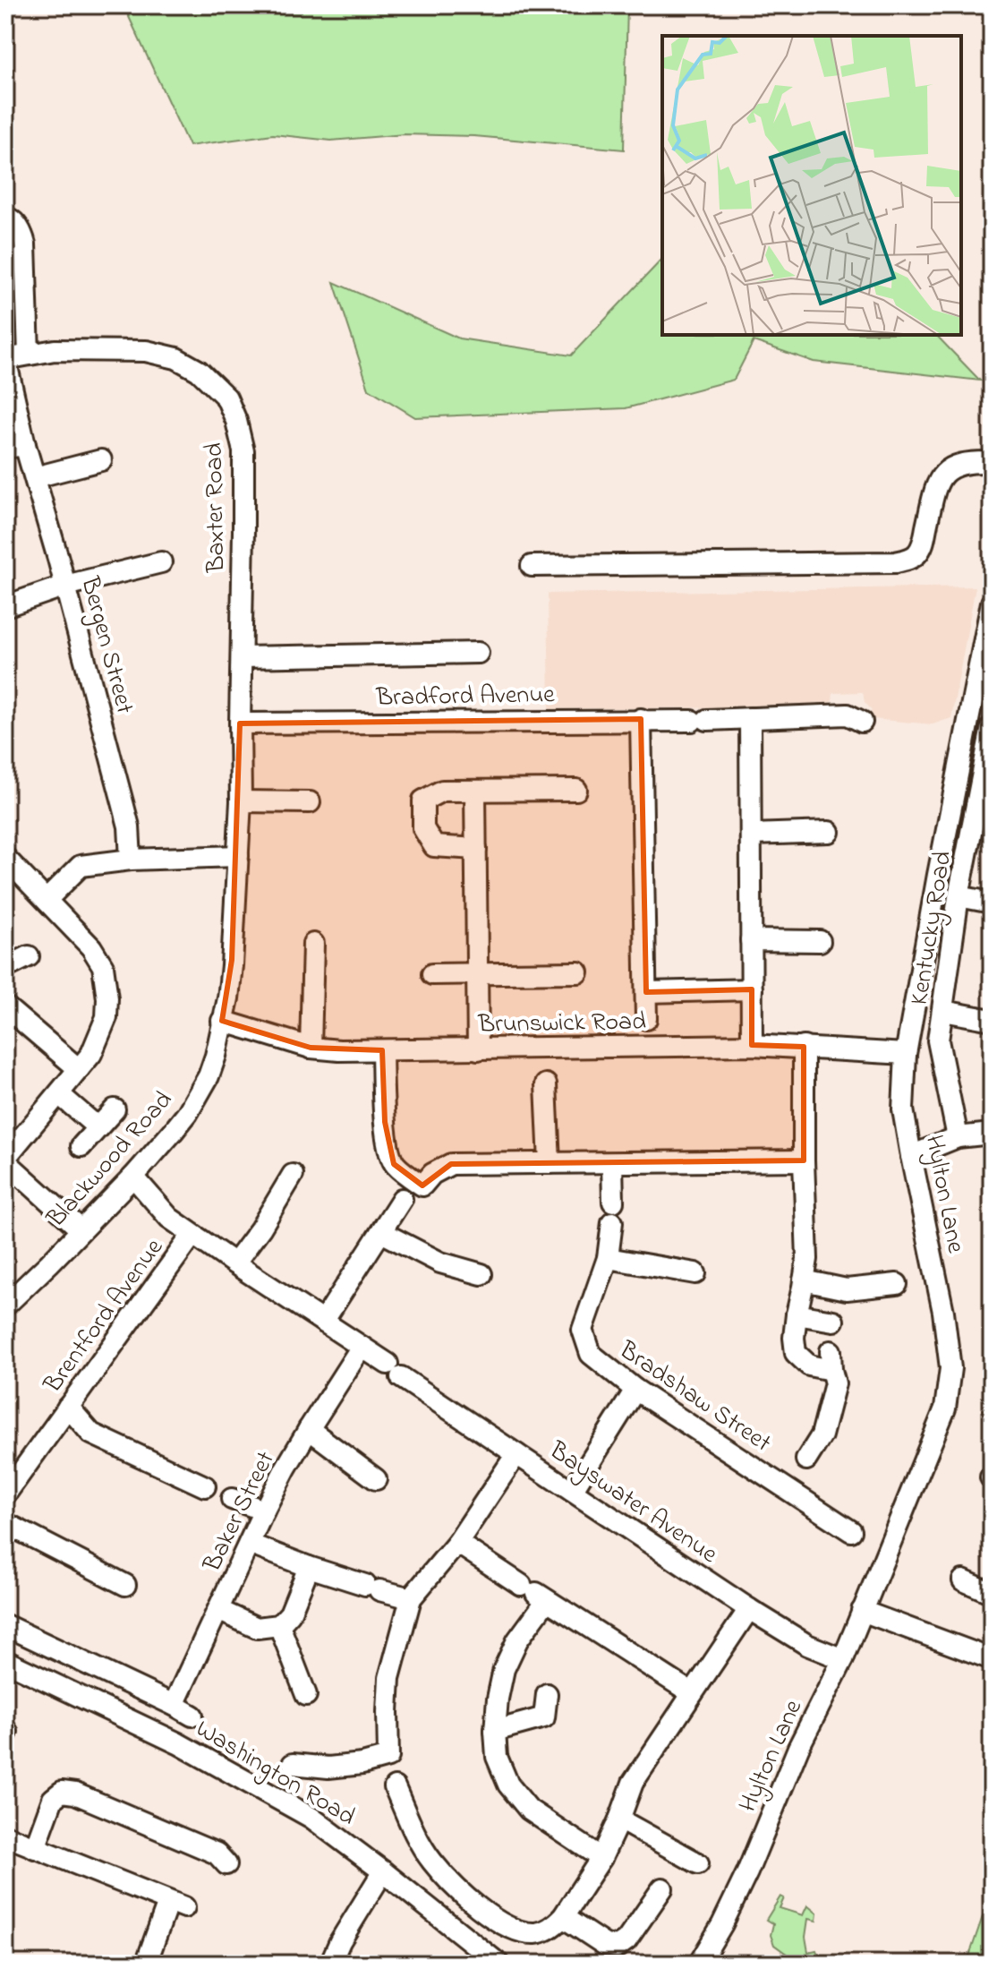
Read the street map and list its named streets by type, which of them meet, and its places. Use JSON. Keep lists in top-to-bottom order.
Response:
{
  "streets": {
    "street": [
      "Baxter Road",
      "Bergen Street",
      "Bradford Avenue",
      "Kentucky Road",
      "Brunswick Road",
      "Blackwood Road",
      "Hylton Lane",
      "Brentford Avenue",
      "Bradshaw Street",
      "Bayswater Avenue",
      "Baker Street",
      "Washington Road"
    ]
  },
  "crossings": [
    ["Baxter Road", "Bergen Street"],
    ["Baxter Road", "Bradford Avenue"],
    ["Baxter Road", "Blackwood Road"],
    ["Brunswick Road", "Blackwood Road"],
    ["Brunswick Road", "Hylton Lane"],
    ["Blackwood Road", "Bayswater Avenue"],
    ["Hylton Lane", "Bayswater Avenue"],
    ["Brentford Avenue", "Bayswater Avenue"],
    ["Bayswater Avenue", "Baker Street"]
  ]
}
